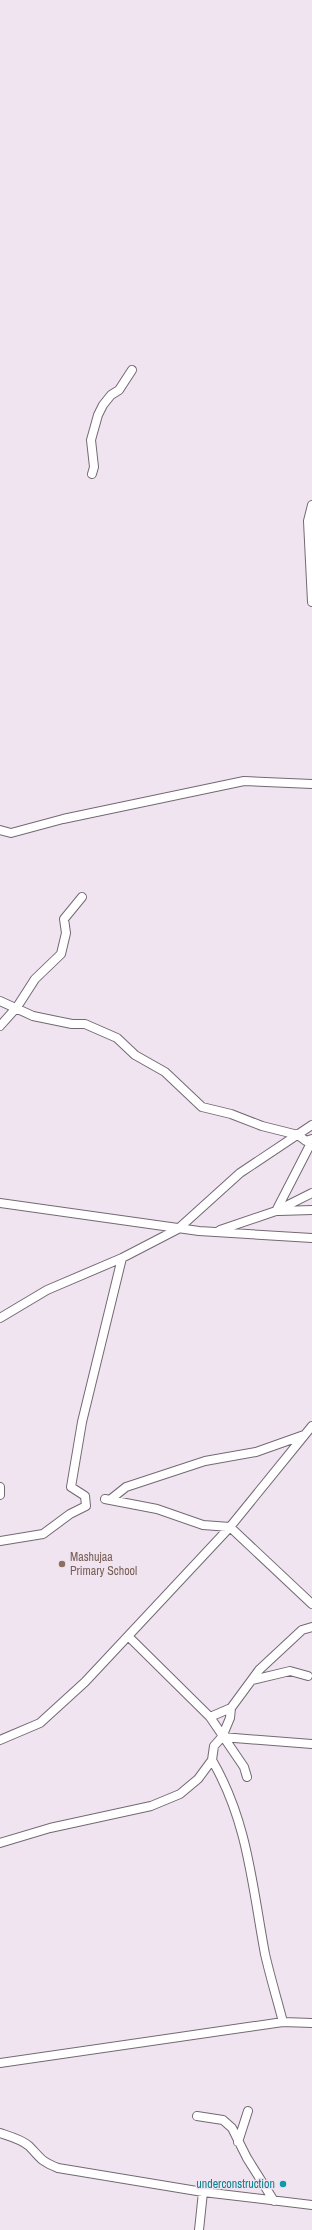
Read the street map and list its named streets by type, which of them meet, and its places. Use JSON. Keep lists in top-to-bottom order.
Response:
{
  "places": ["Mashujaa Primary School", "underconstruction"]
}
